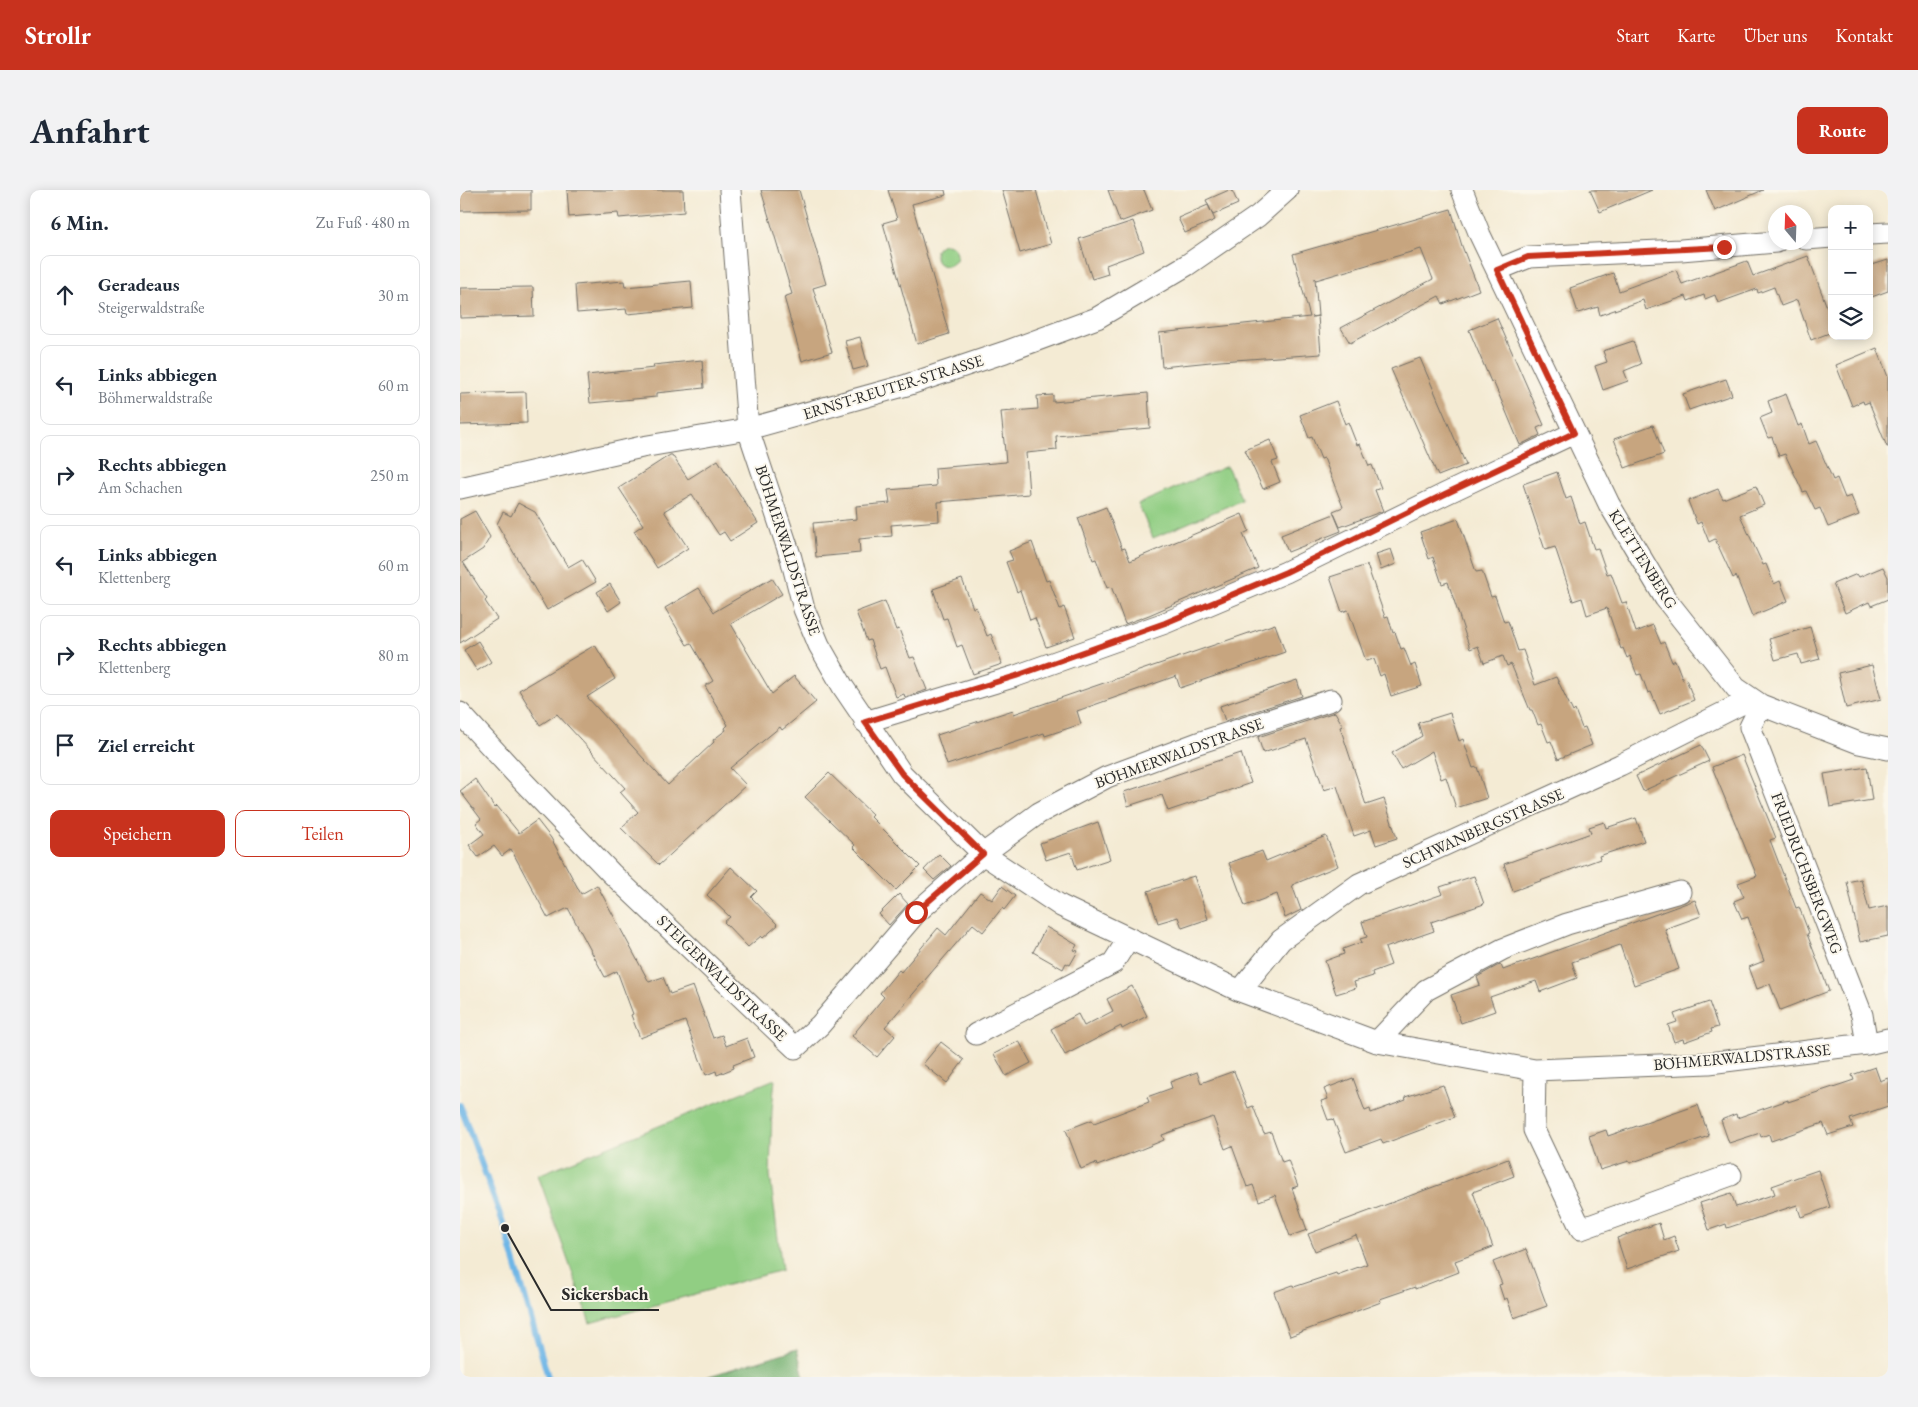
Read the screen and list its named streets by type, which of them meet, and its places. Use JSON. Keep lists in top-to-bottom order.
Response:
{
  "streets": {
    "street": [
      "ERNST-REUTER-STRASSE",
      "BÖHMERWALDSTRASSE",
      "KLETTENBERG",
      "SCHWANBERGSTRASSE",
      "FRIEDRICHSBERGWEG",
      "STEIGERWALDSTRASSE"
    ]
  },
  "crossings": [
    ["ERNST-REUTER-STRASSE", "BÖHMERWALDSTRASSE"],
    ["BÖHMERWALDSTRASSE", "SCHWANBERGSTRASSE"],
    ["BÖHMERWALDSTRASSE", "FRIEDRICHSBERGWEG"],
    ["BÖHMERWALDSTRASSE", "STEIGERWALDSTRASSE"],
    ["KLETTENBERG", "SCHWANBERGSTRASSE"],
    ["KLETTENBERG", "FRIEDRICHSBERGWEG"],
    ["SCHWANBERGSTRASSE", "FRIEDRICHSBERGWEG"]
  ],
  "places": ["Sickersbach"],
  "north": "top",
  "page": {
    "header": "Strollr",
    "nav": [
      "Start",
      "Karte",
      "Über uns",
      "Kontakt"
    ],
    "buttons": [
      "Route",
      ["Speichern", "Teilen"]
    ],
    "title": "Anfahrt",
    "heading": ["6 Min.", "Zu Fuß · 480 m"],
    "map_buttons": ["+", "−"],
    "list": [
      ["Geradeaus", "Steigerwaldstraße", "30 m"],
      ["Links abbiegen", "Böhmerwaldstraße", "60 m"],
      ["Rechts abbiegen", "Am Schachen", "250 m"],
      ["Links abbiegen", "Klettenberg", "60 m"],
      ["Rechts abbiegen", "Klettenberg", "80 m"],
      "Ziel erreicht"
    ]
  }
}
